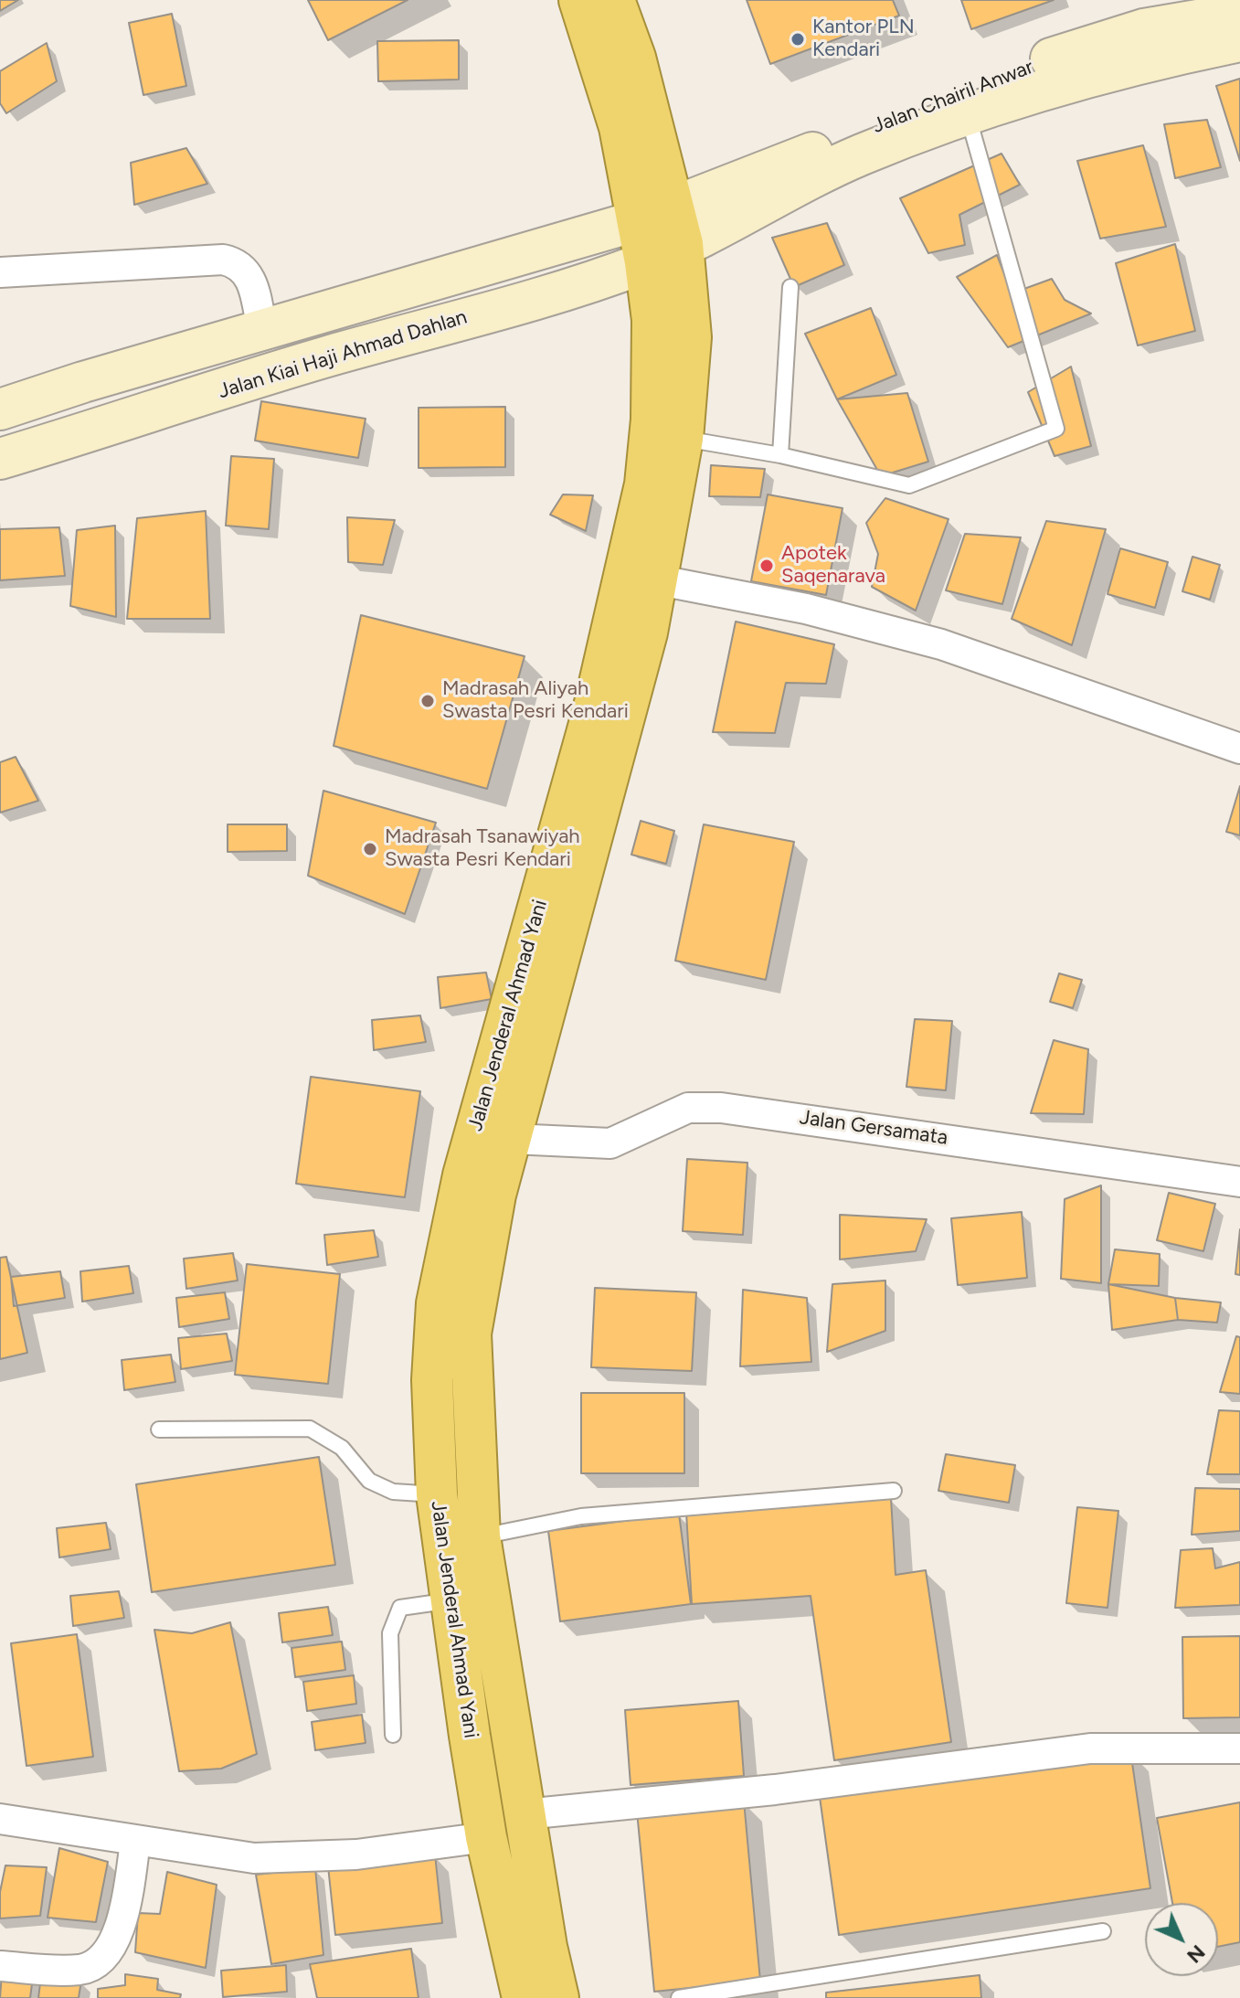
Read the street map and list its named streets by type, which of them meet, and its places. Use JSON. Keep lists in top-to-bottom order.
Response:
{
  "streets": {
    "highway": ["Jalan Jenderal Ahmad Yani"],
    "main road": ["Jalan Chairil Anwar", "Jalan Kiai Haji Ahmad Dahlan"],
    "street": ["Jalan Gersamata"]
  },
  "crossings": [
    ["Jalan Chairil Anwar", "Jalan Kiai Haji Ahmad Dahlan"],
    ["Jalan Chairil Anwar", "Jalan Jenderal Ahmad Yani"],
    ["Jalan Kiai Haji Ahmad Dahlan", "Jalan Jenderal Ahmad Yani"],
    ["Jalan Jenderal Ahmad Yani", "Jalan Gersamata"]
  ],
  "places": [
    "Kantor PLN Kendari",
    "Apotek Saqenarava",
    "Madrasah Aliyah Swasta Pesri Kendari",
    "Madrasah Tsanawiyah Swasta Pesri Kendari"
  ],
  "north": "bottom right"
}
